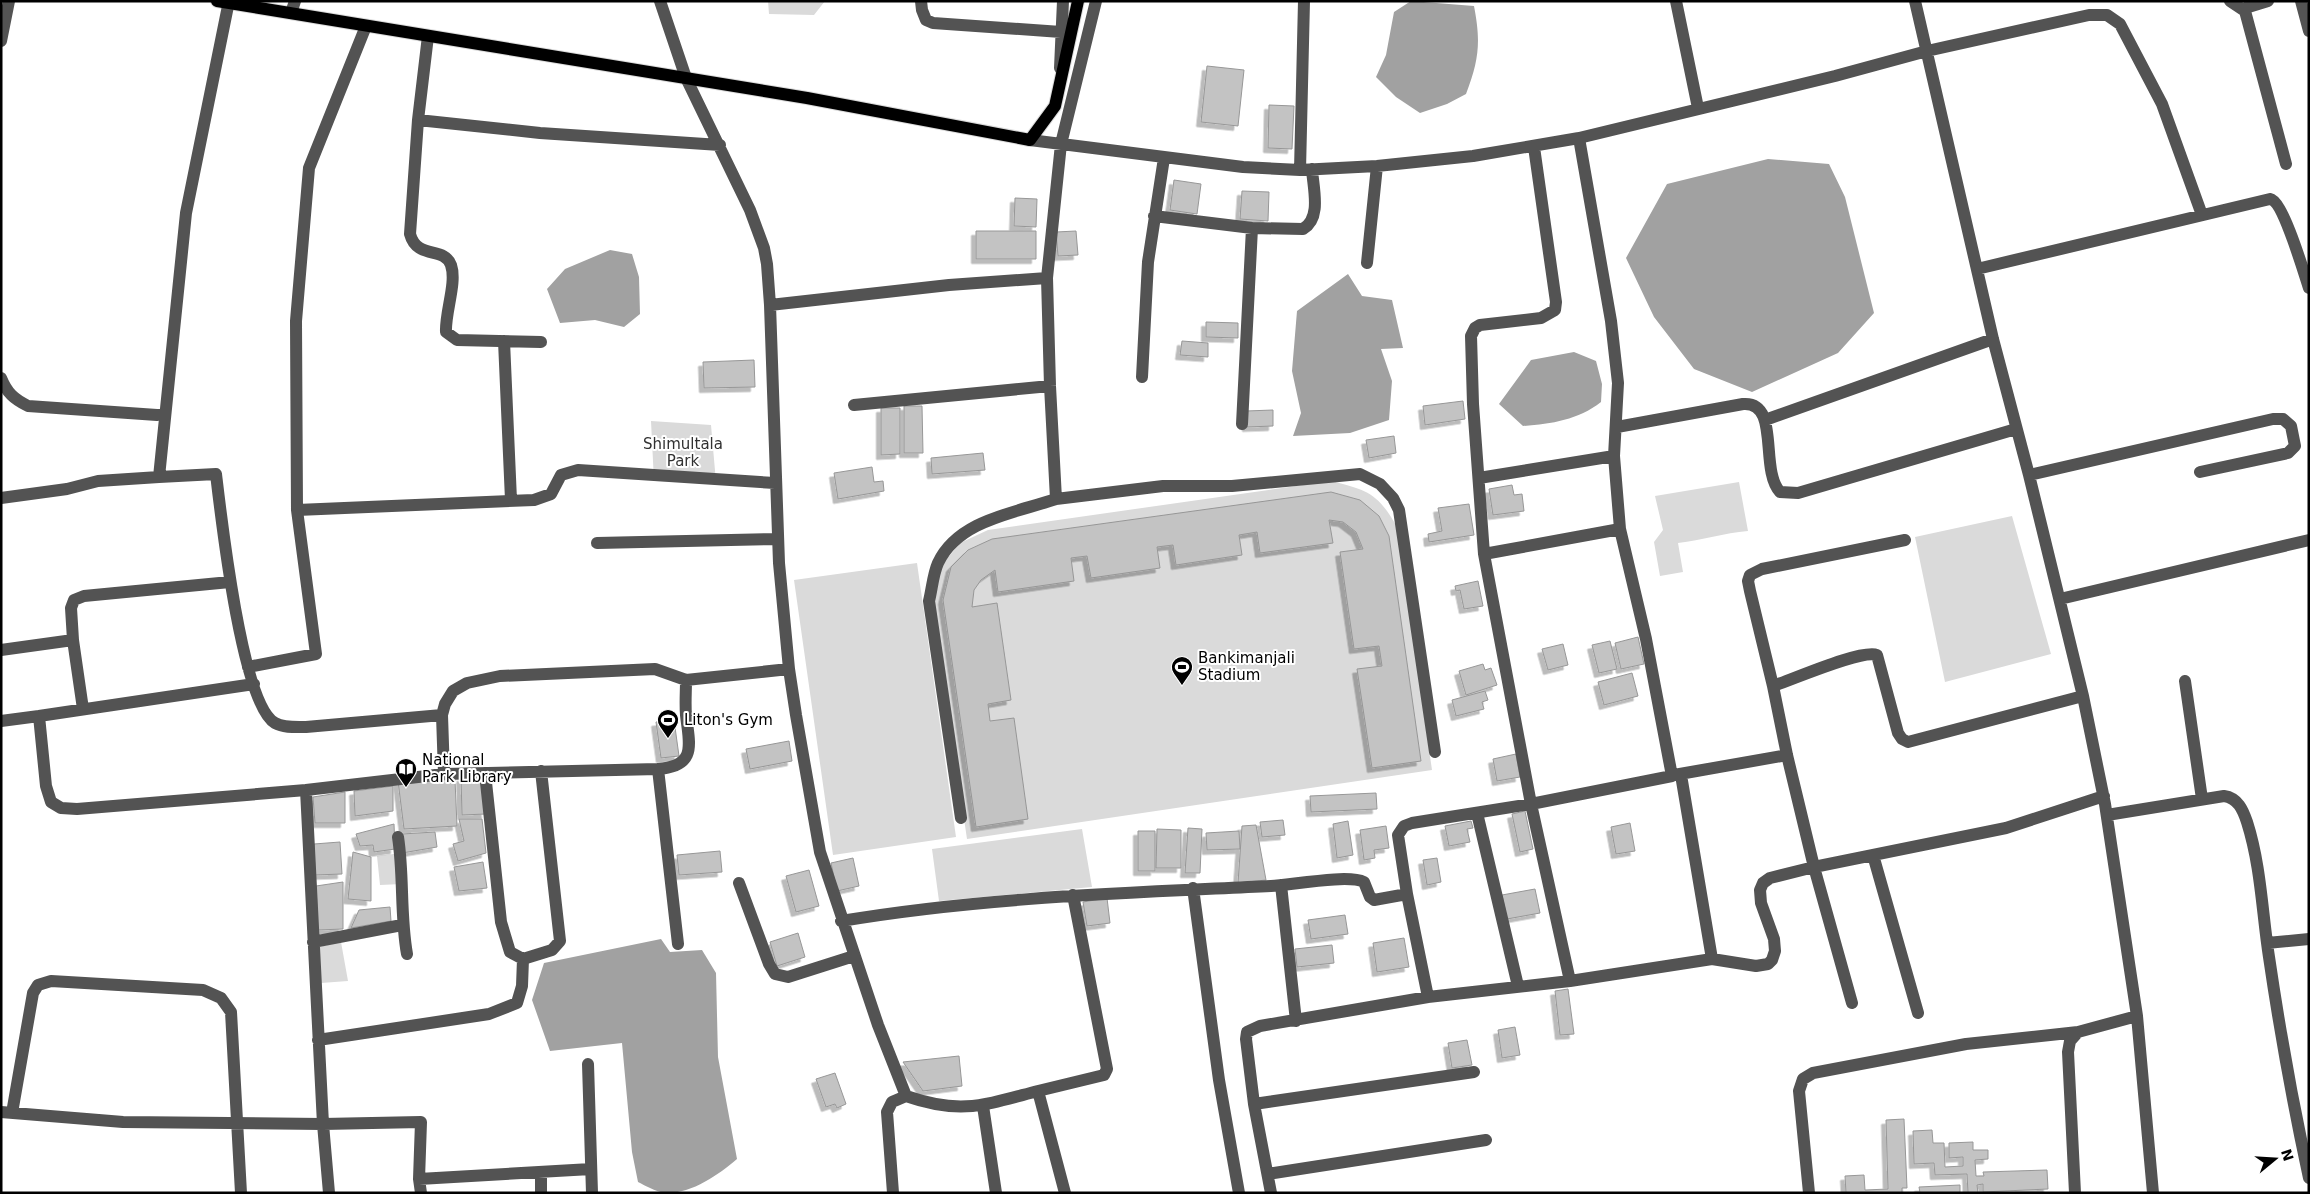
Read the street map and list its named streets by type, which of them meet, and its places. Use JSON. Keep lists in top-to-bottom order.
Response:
{
  "parks": ["Shimultala Park"],
  "places": {
    "sports": ["Bankimanjali Stadium", "Liton's Gym"],
    "library": ["National Park Library"]
  },
  "north": "right"
}
